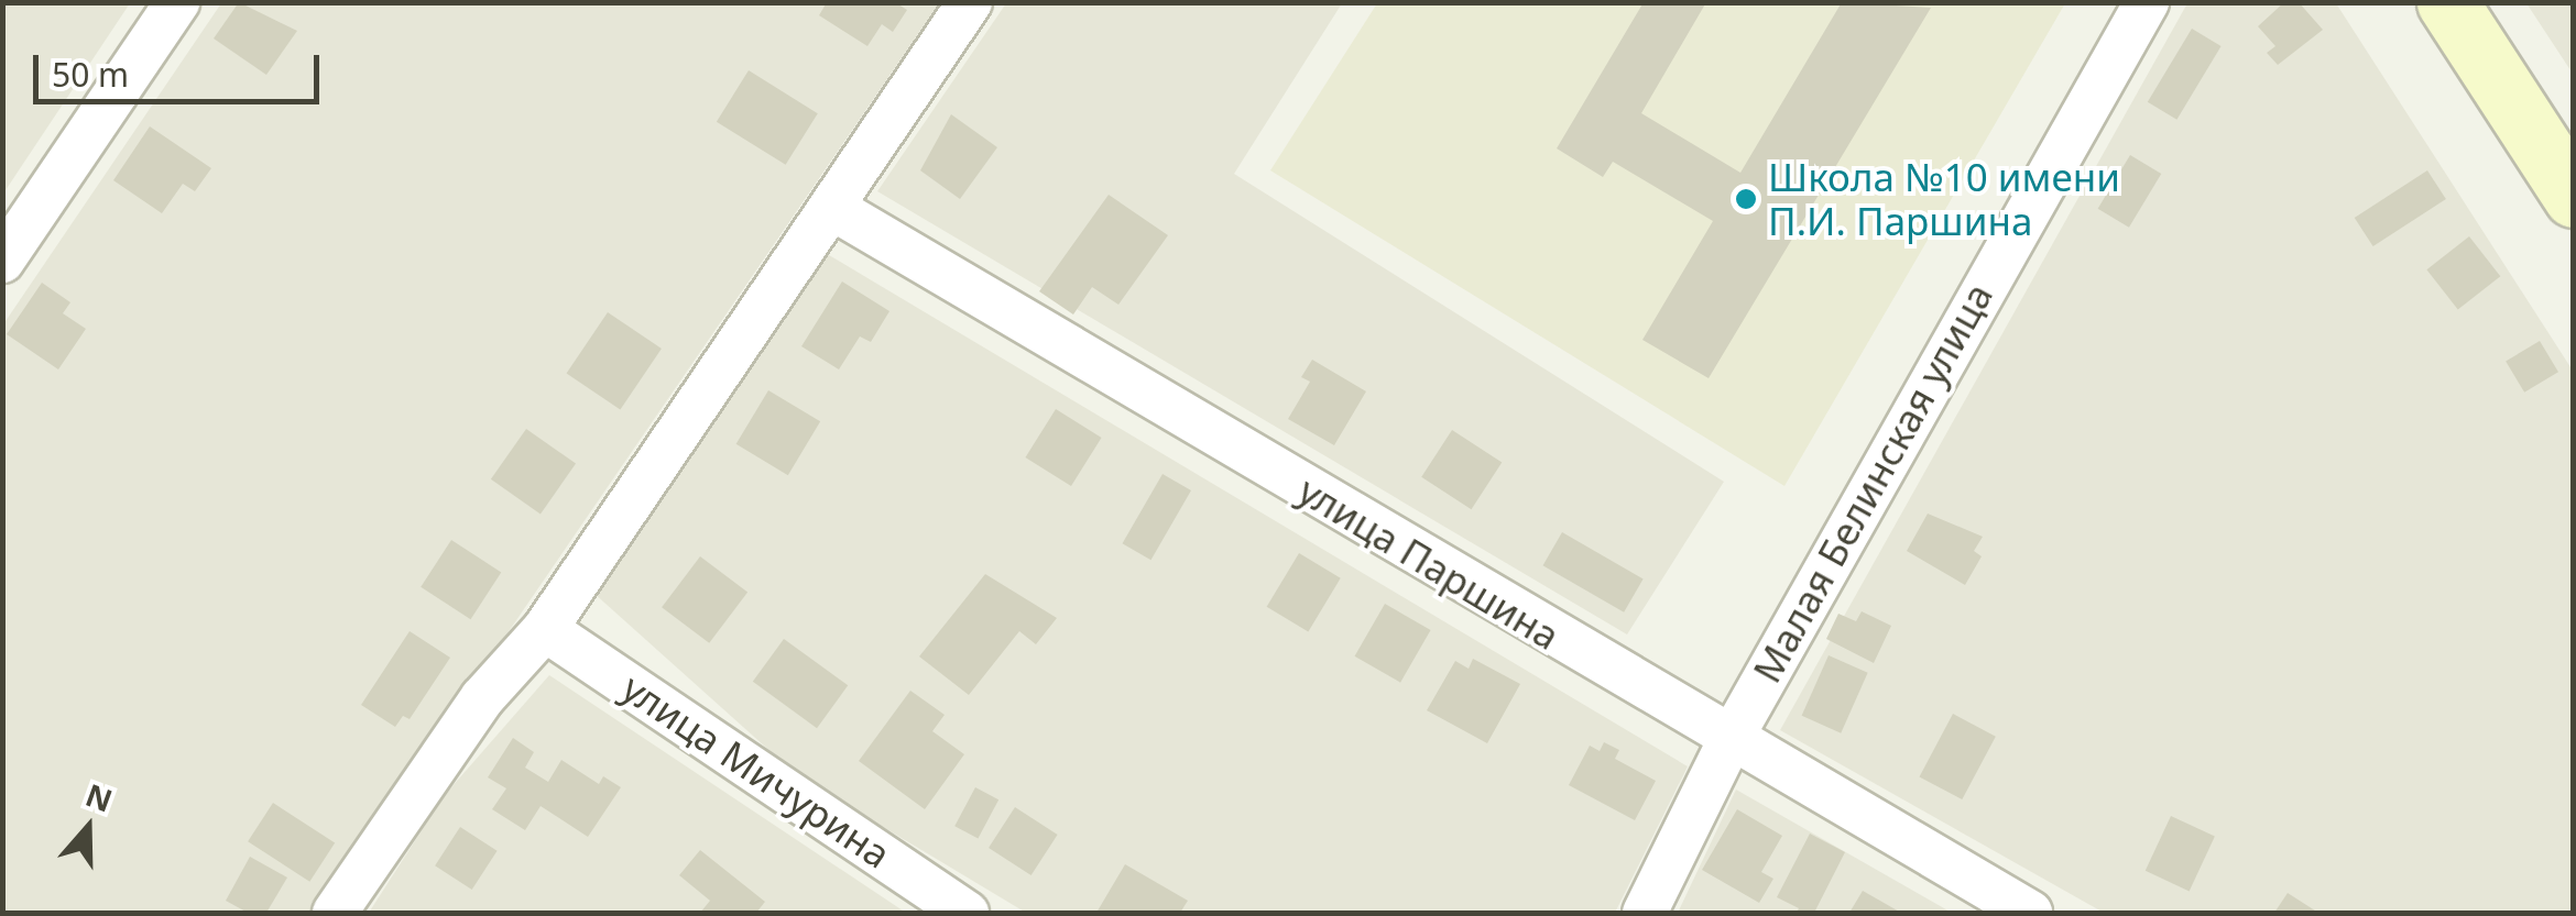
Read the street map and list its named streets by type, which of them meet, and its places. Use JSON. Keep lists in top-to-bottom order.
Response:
{
  "streets": {
    "street": ["Малая Белинская улица", "улица Паршина", "улица Мичурина"]
  },
  "crossings": [
    ["Малая Белинская улица", "улица Паршина"]
  ],
  "places": ["Школа №10 имени П.И. Паршина"],
  "scale_bar": "50 m",
  "north": "top"
}
